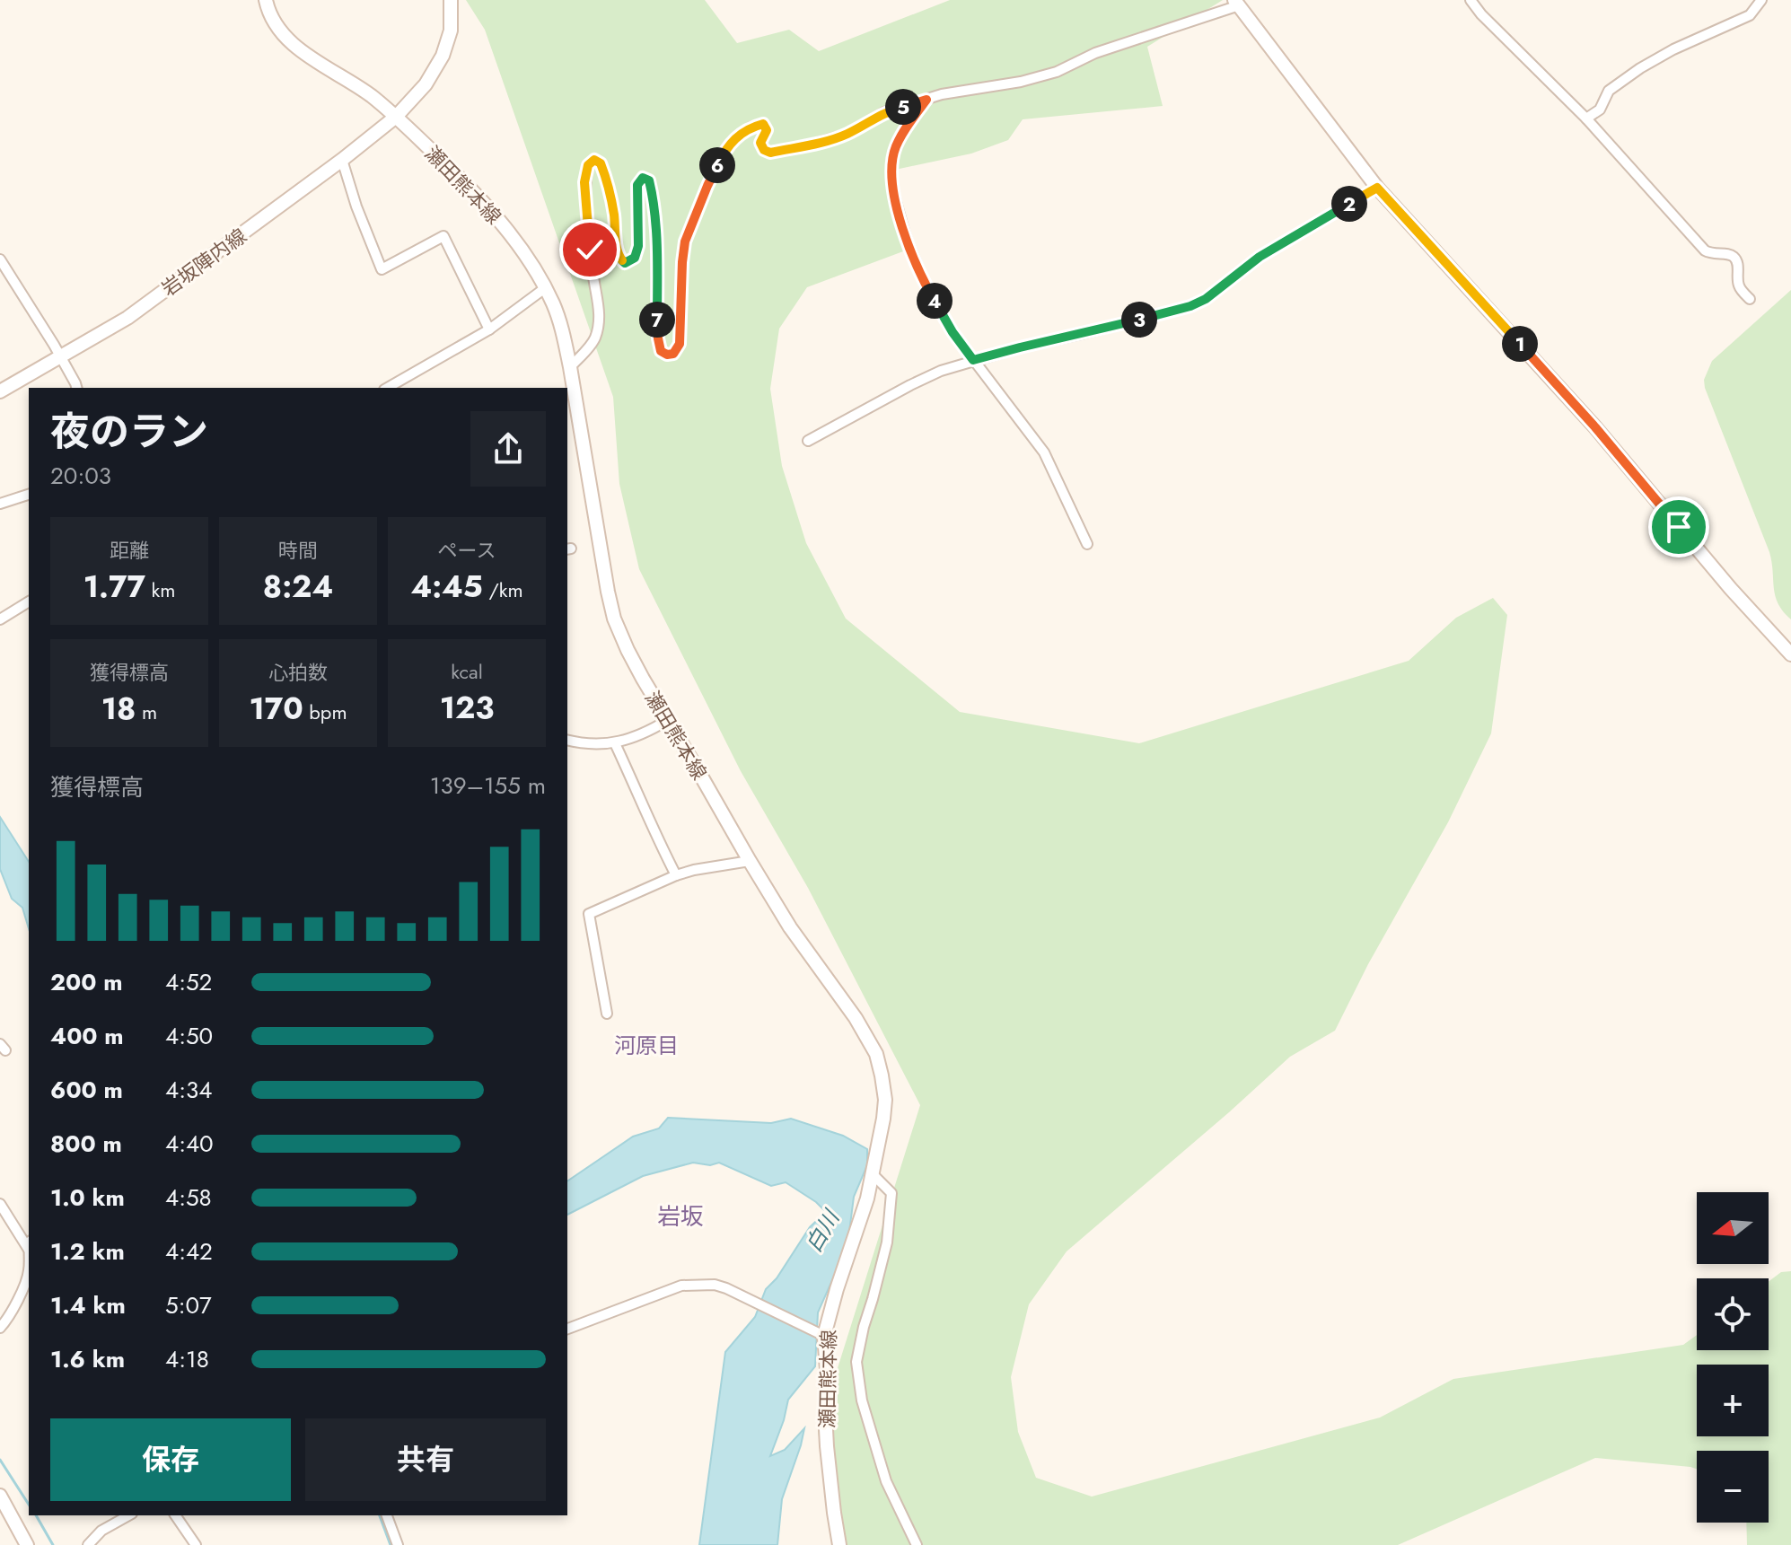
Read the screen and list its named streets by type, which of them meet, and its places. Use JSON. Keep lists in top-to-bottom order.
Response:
{
  "streets": {
    "main road": ["瀬田熊本線", "岩坂陣内線"]
  },
  "crossings": [
    ["瀬田熊本線", "岩坂陣内線"]
  ],
  "districts": ["河原目", "岩坂"],
  "water": ["白川"],
  "north": "left",
  "page": {
    "pins": [
      "5",
      "6",
      "2",
      "4",
      "3",
      "7",
      "1"
    ],
    "heading": ["夜のラン", "20:03"],
    "stats": [
      ["距離", "1.77 km"],
      ["時間", "8:24"],
      ["ペース", "4:45 /km"],
      ["獲得標高", "18 m"],
      ["心拍数", "170 bpm"],
      ["kcal", "123"]
    ],
    "chart": ["獲得標高", "139–155 m"],
    "list": [
      {
        "name": "200 m",
        "note": "4:52"
      },
      {
        "name": "400 m",
        "note": "4:50"
      },
      {
        "name": "600 m",
        "note": "4:34"
      },
      {
        "name": "800 m",
        "note": "4:40"
      },
      {
        "name": "1.0 km",
        "note": "4:58"
      },
      {
        "name": "1.2 km",
        "note": "4:42"
      },
      {
        "name": "1.4 km",
        "note": "5:07"
      },
      {
        "name": "1.6 km",
        "note": "4:18"
      }
    ],
    "map_buttons": ["+", "−"],
    "buttons": ["保存", "共有"]
  }
}
